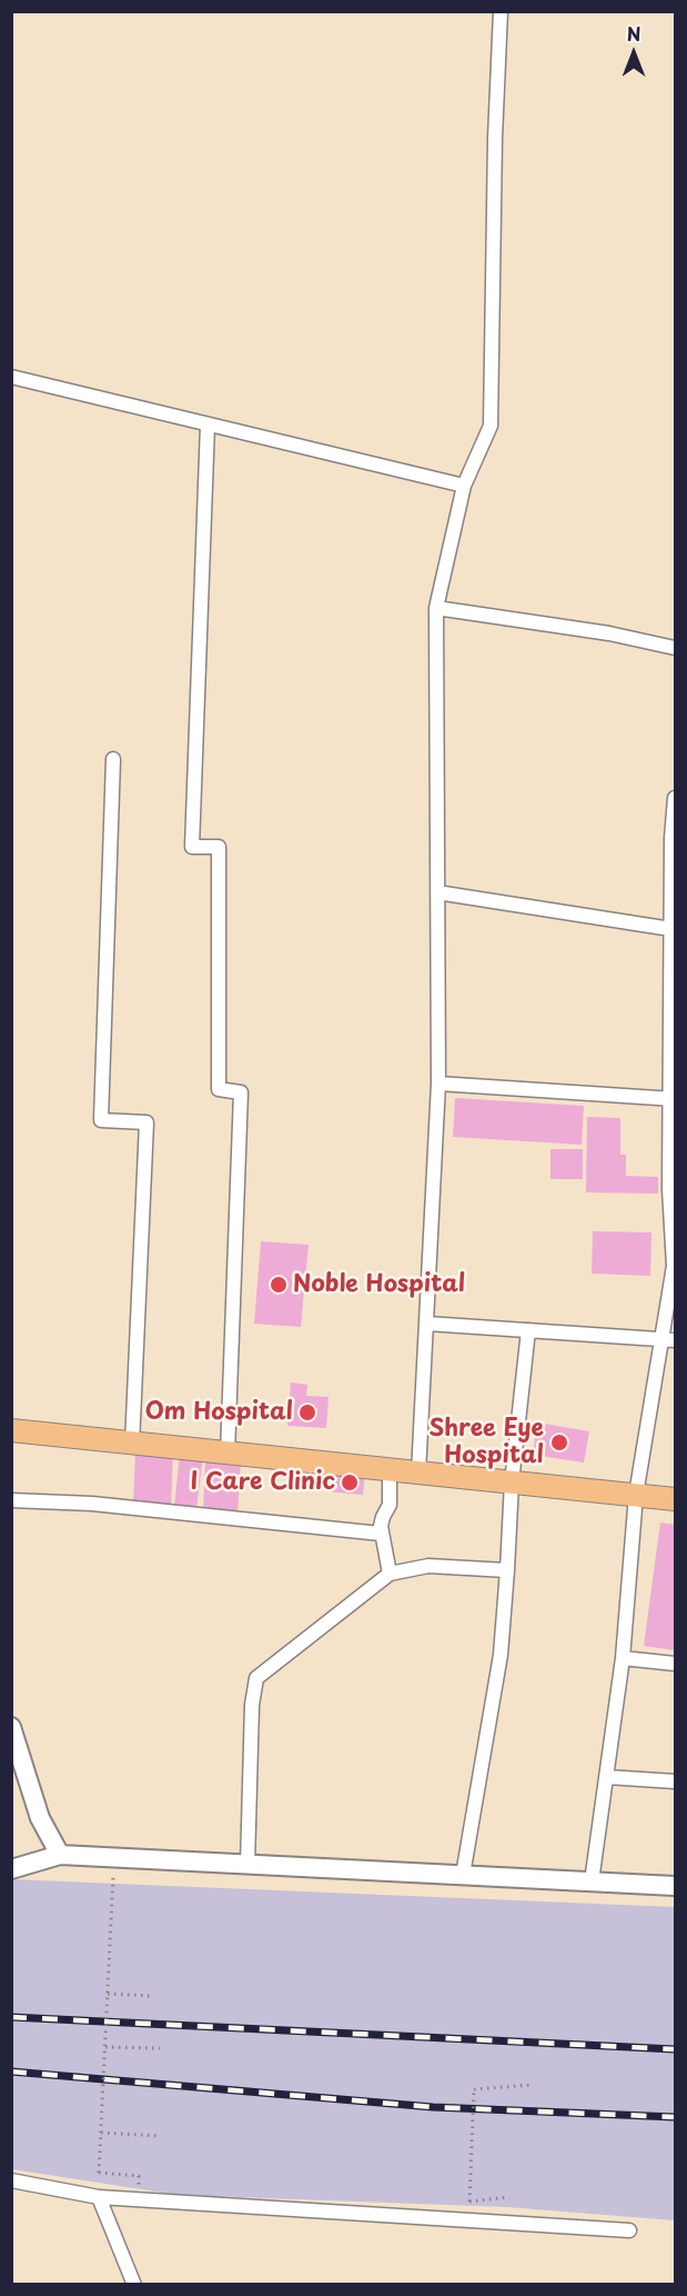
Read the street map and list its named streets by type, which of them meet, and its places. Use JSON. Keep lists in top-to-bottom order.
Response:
{
  "places": [
    "Noble Hospital",
    "Om Hospital",
    "Shree Eye Hospital",
    "I Care Clinic"
  ],
  "north": "top"
}
